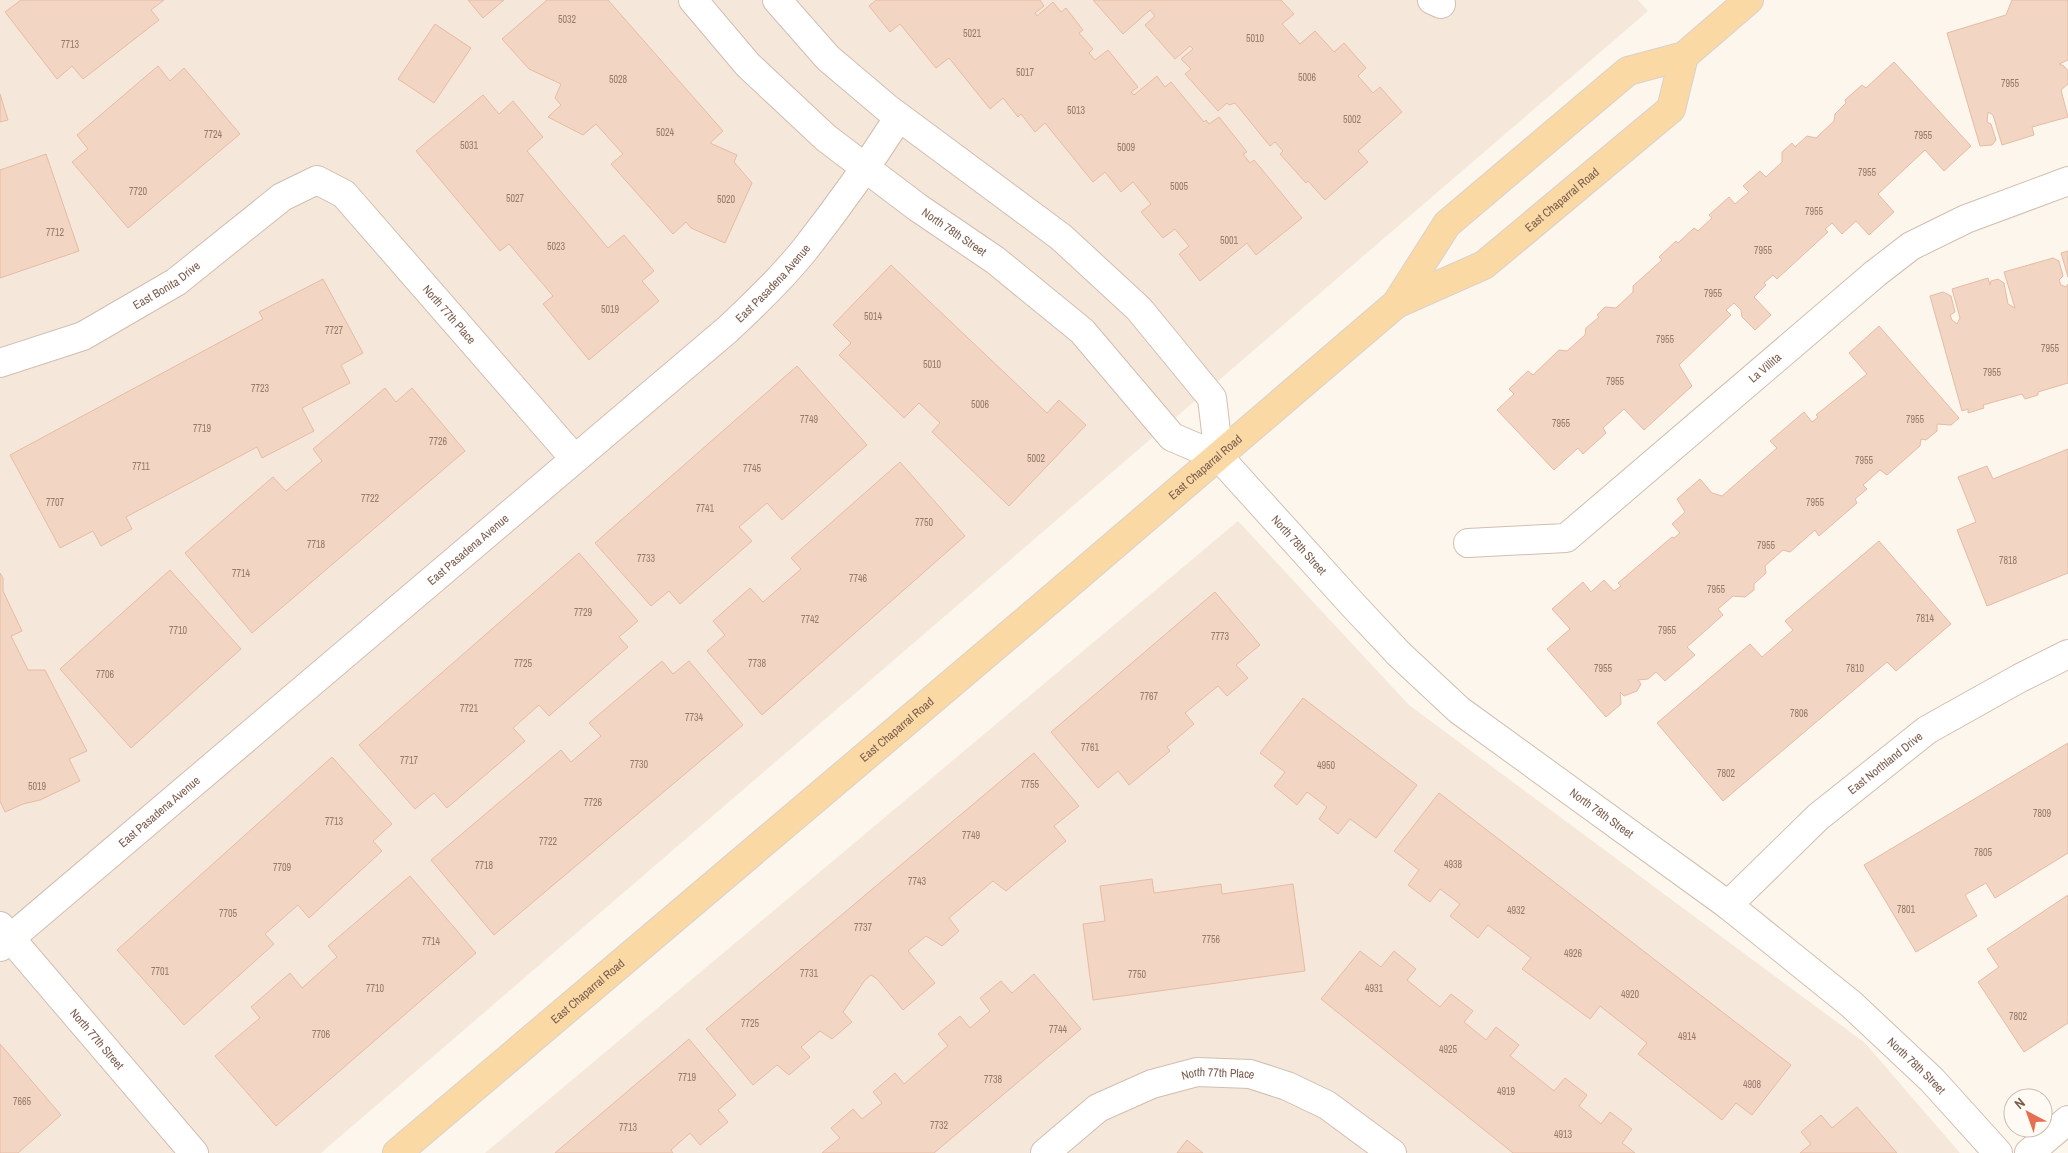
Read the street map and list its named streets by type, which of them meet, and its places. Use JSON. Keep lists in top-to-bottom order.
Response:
{
  "streets": {
    "main road": ["East Chaparral Road"],
    "street": [
      "North 78th Street",
      "East Pasadena Avenue",
      "East Bonita Drive",
      "North 77th Place",
      "La Villita",
      "East Northland Drive",
      "North 77th Street"
    ]
  },
  "crossings": [
    ["East Chaparral Road", "North 78th Street"],
    ["North 78th Street", "East Pasadena Avenue"],
    ["North 78th Street", "East Northland Drive"],
    ["East Pasadena Avenue", "North 77th Place"],
    ["East Pasadena Avenue", "North 77th Street"],
    ["East Bonita Drive", "North 77th Place"]
  ],
  "house_numbers": [
    "5032",
    "5021",
    "5010",
    "7713",
    "5017",
    "5006",
    "5028",
    "7955",
    "5013",
    "5002",
    "5024",
    "7724",
    "7955",
    "5031",
    "5009",
    "7955",
    "5005",
    "7720",
    "5027",
    "5020",
    "7955",
    "7712",
    "5001",
    "5023",
    "7955",
    "7955",
    "5019",
    "5014",
    "7727",
    "7955",
    "7955",
    "5010",
    "7955",
    "7955",
    "7723",
    "5006",
    "7749",
    "7955",
    "7955",
    "7719",
    "7726",
    "5002",
    "7955",
    "7711",
    "7745",
    "7722",
    "7707",
    "7955",
    "7741",
    "7750",
    "7718",
    "7955",
    "7733",
    "7818",
    "7714",
    "7746",
    "7955",
    "7729",
    "7814",
    "7742",
    "7710",
    "7955",
    "7773",
    "7725",
    "7738",
    "7955",
    "7810",
    "7706",
    "7767",
    "7721",
    "7806",
    "7734",
    "7761",
    "7717",
    "7730",
    "4950",
    "7802",
    "7755",
    "5019",
    "7726",
    "7809",
    "7713",
    "7749",
    "7722",
    "7805",
    "4938",
    "7718",
    "7709",
    "7743",
    "7801",
    "4932",
    "7705",
    "7737",
    "7756",
    "7714",
    "4926",
    "7701",
    "7731",
    "7750",
    "7710",
    "4931",
    "4920",
    "7802",
    "7725",
    "7744",
    "7706",
    "4914",
    "4925",
    "7719",
    "7738",
    "4908",
    "4919",
    "7665",
    "7732",
    "7713",
    "4913"
  ],
  "north": "top left"
}
